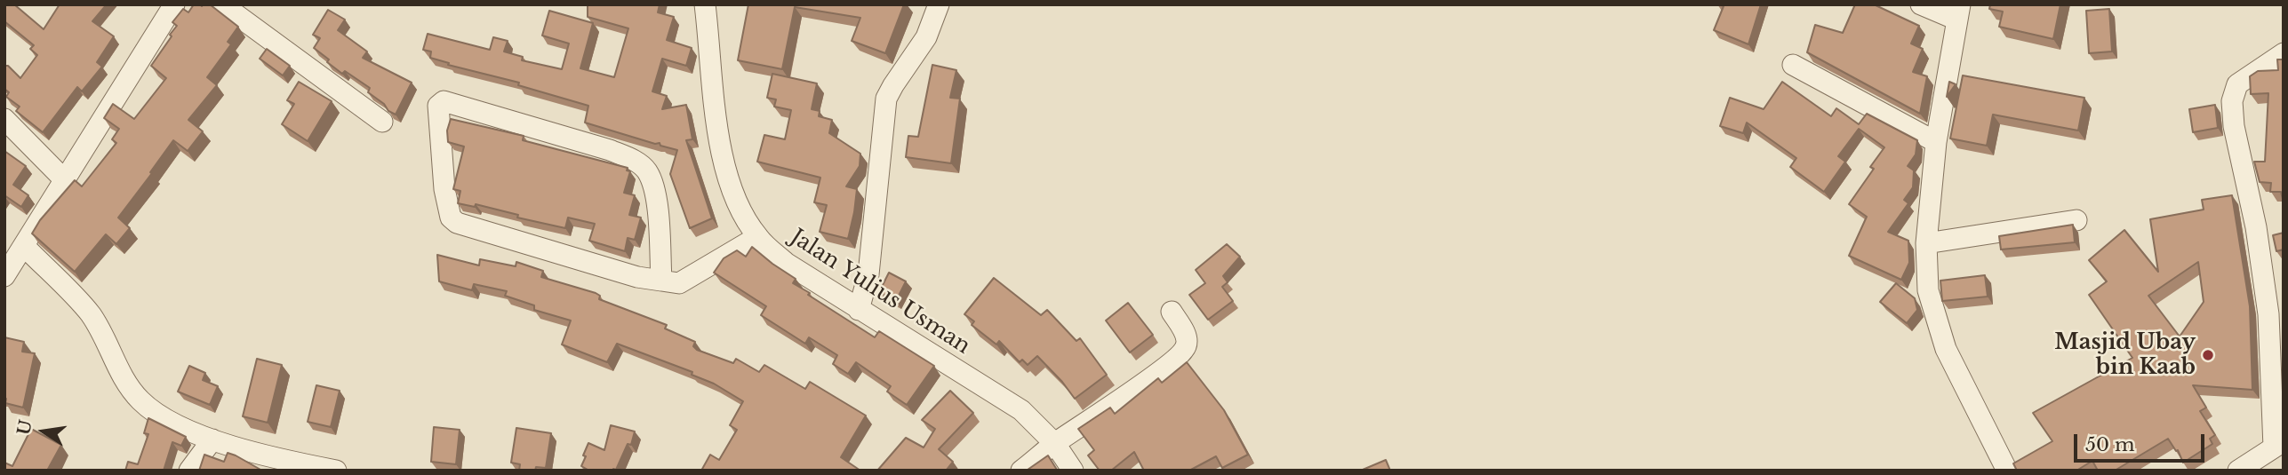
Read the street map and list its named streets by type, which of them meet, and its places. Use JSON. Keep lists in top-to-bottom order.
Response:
{
  "streets": {
    "street": ["Jalan Yulius Usman"]
  },
  "places": ["Masjid Ubay bin Kaab"],
  "scale_bar": "50 m",
  "north": "left"
}
